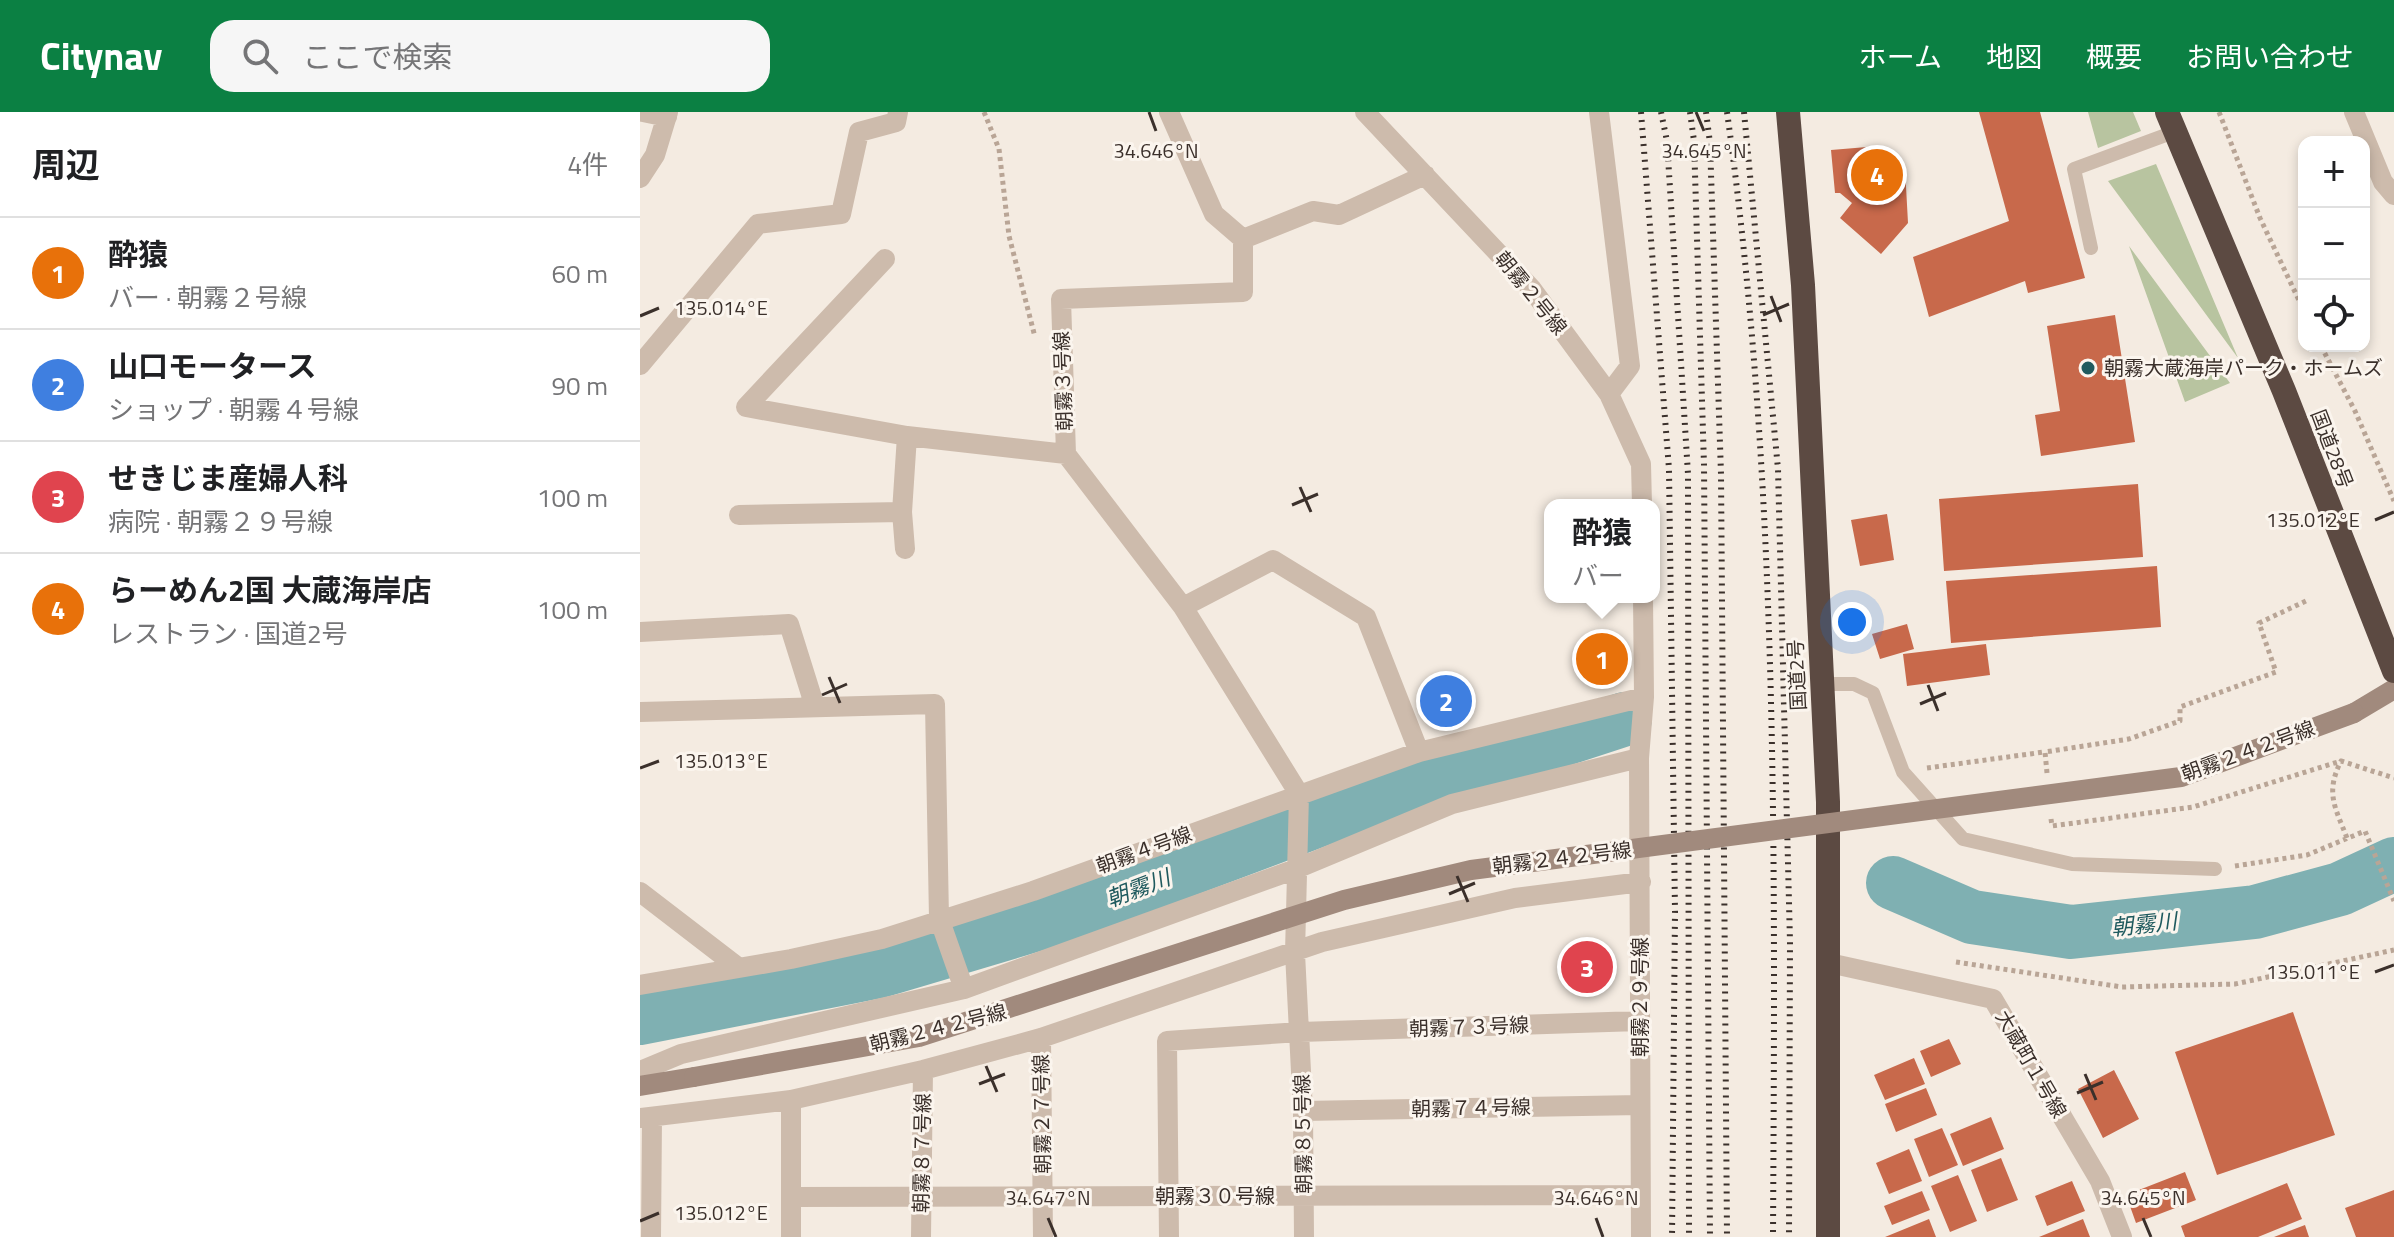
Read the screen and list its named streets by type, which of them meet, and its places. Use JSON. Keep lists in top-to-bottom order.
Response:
{
  "streets": {
    "highway": ["国道28号", "国道2号"],
    "street": [
      "朝霧２号線",
      "朝霧３号線",
      "朝霧２４２号線",
      "朝霧４号線",
      "朝霧２９号線",
      "朝霧７３号線",
      "大蔵町１号線",
      "朝霧７４号線",
      "朝霧２７号線",
      "朝霧８５号線",
      "朝霧８７号線",
      "朝霧３０号線"
    ]
  },
  "crossings": [
    ["朝霧３号線", "朝霧４号線"],
    ["国道2号", "大蔵町１号線"],
    ["朝霧４号線", "朝霧２９号線"],
    ["朝霧２９号線", "朝霧７３号線"],
    ["朝霧２９号線", "朝霧７４号線"],
    ["朝霧２９号線", "朝霧３０号線"],
    ["朝霧７３号線", "朝霧８５号線"],
    ["朝霧７４号線", "朝霧８５号線"],
    ["朝霧２７号線", "朝霧３０号線"],
    ["朝霧８５号線", "朝霧３０号線"],
    ["朝霧８７号線", "朝霧３０号線"]
  ],
  "water": ["朝霧川"],
  "places": ["朝霧大蔵海岸パーク・ホームズ"],
  "page": {
    "header": "Citynav",
    "search": "ここで検索",
    "nav": [
      "ホーム",
      "地図",
      "概要",
      "お問い合わせ"
    ],
    "heading": ["周辺", "4件"],
    "map_buttons": ["+", "−"],
    "pins": [
      "4",
      "1",
      "2",
      "3"
    ],
    "list": [
      {
        "mark": "1",
        "name": "酔猿",
        "note": "バー · 朝霧２号線",
        "value": "60 m"
      },
      {
        "mark": "2",
        "name": "山口モータース",
        "note": "ショップ · 朝霧４号線",
        "value": "90 m"
      },
      {
        "mark": "3",
        "name": "せきじま産婦人科",
        "note": "病院 · 朝霧２９号線",
        "value": "100 m"
      },
      {
        "mark": "4",
        "name": "らーめん2国 大蔵海岸店",
        "note": "レストラン · 国道2号",
        "value": "100 m"
      }
    ],
    "popup": ["酔猿", "バー"]
  },
  "coordinates": [
    "34.646°N",
    "34.645°N",
    "135.014°E",
    "135.012°E",
    "135.013°E",
    "135.011°E",
    "34.647°N"
  ]
}
